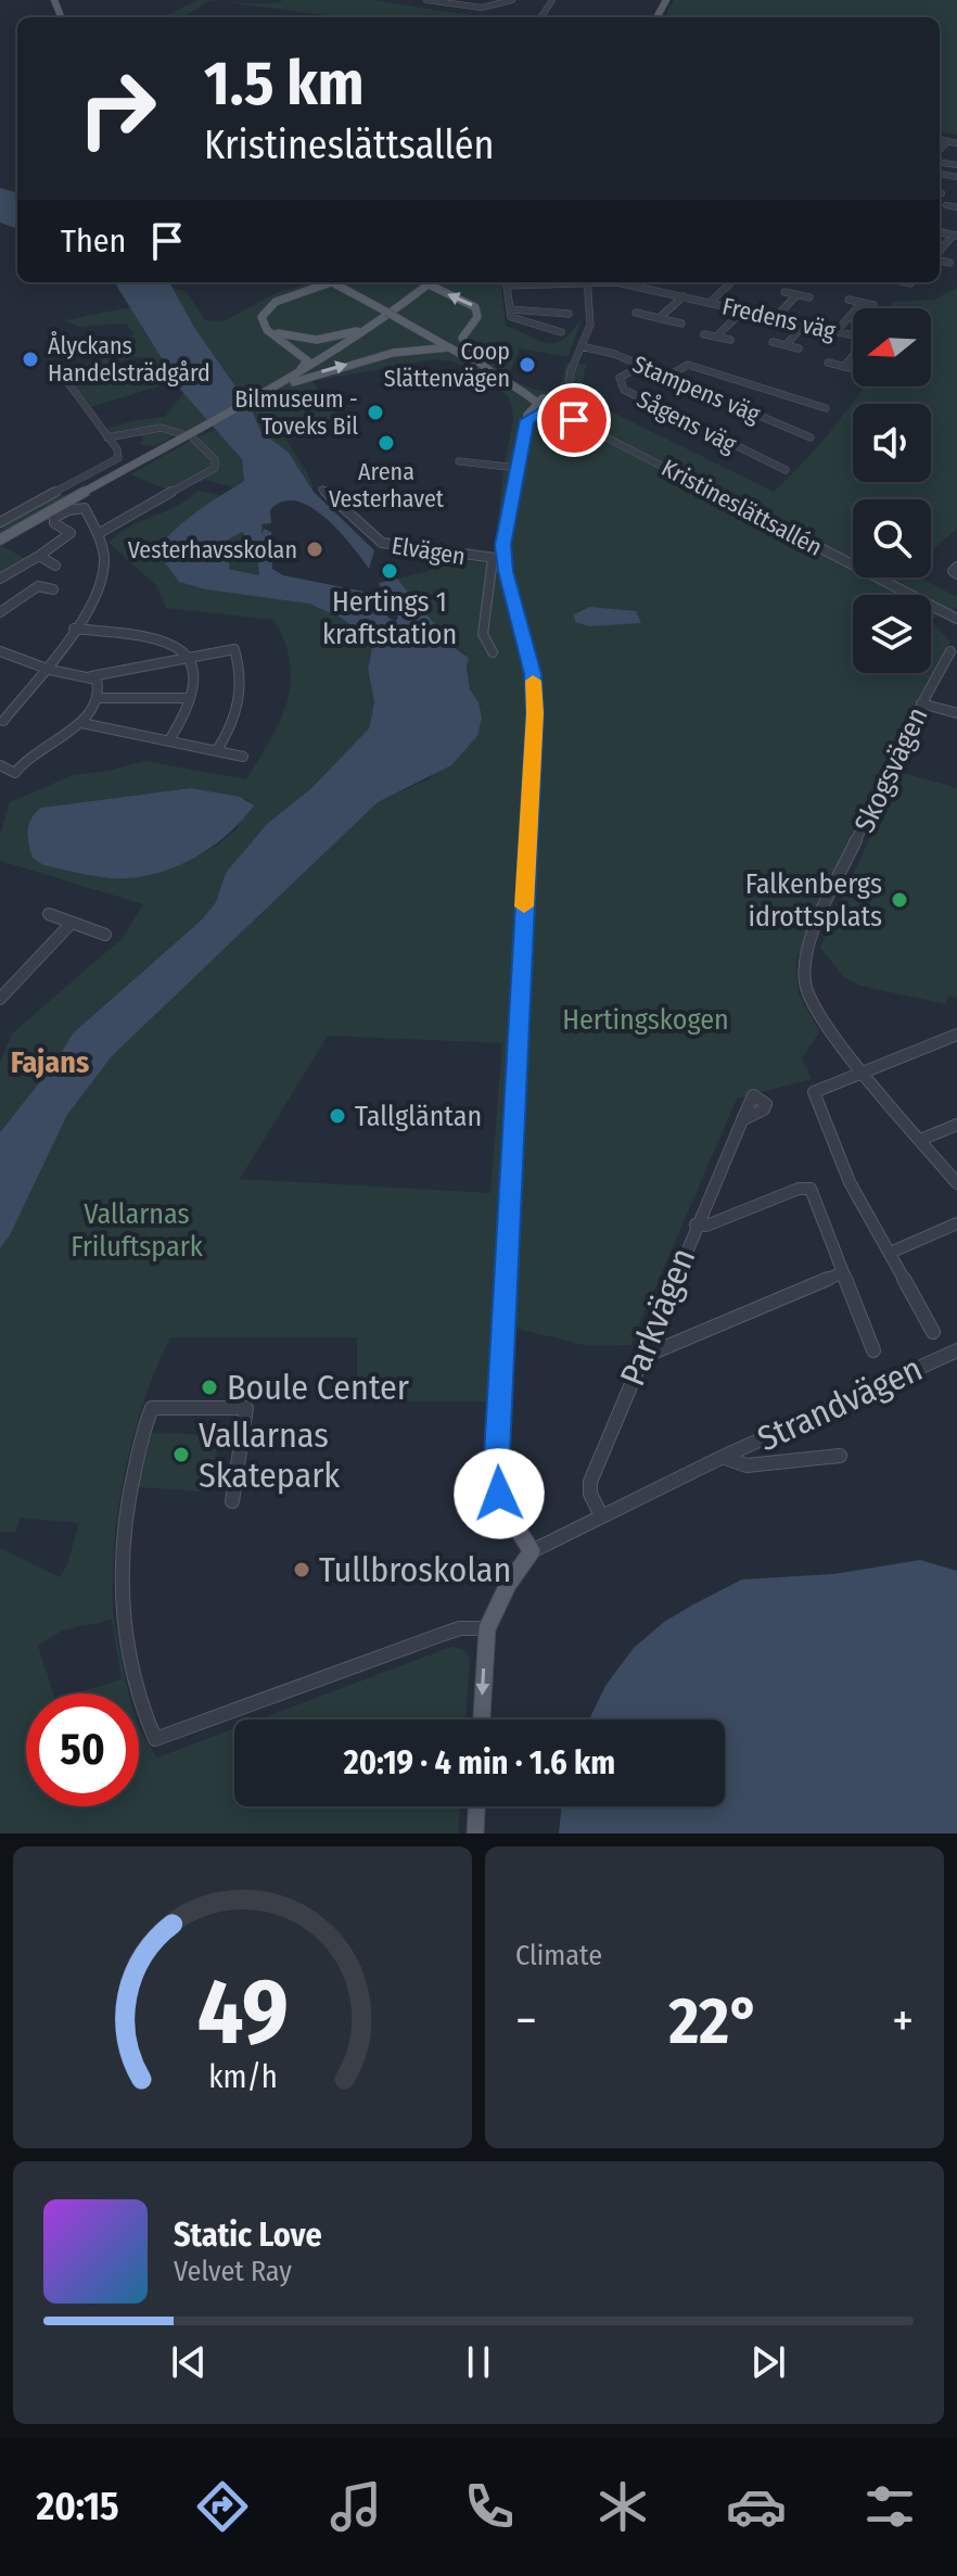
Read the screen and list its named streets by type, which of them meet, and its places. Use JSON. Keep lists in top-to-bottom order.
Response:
{
  "streets": {
    "street": [
      "Fredens väg",
      "Stampens väg",
      "Sågens väg",
      "Kristineslättsallén",
      "Elvägen",
      "Skogsvägen",
      "Parkvägen",
      "Strandvägen"
    ]
  },
  "crossings": [
    ["Stampens väg", "Sågens väg"],
    ["Parkvägen", "Strandvägen"]
  ],
  "districts": ["Fajans"],
  "parks": ["Hertingskogen", "Vallarnas Friluftspark"],
  "places": [
    "Ålyckans Handelsträdgård",
    "Coop Slättenvägen",
    "Bilmuseum - Toveks Bil",
    "Arena Vesterhavet",
    "Vesterhavsskolan",
    "Hertings 1 kraftstation",
    "Falkenbergs idrottsplats",
    "Tallgläntan",
    "Boule Center",
    "Vallarnas Skatepark",
    "Tullbroskolan"
  ],
  "north": "left",
  "page": {
    "turn": ["1.5 km", "Kristineslättsallén"],
    "then": "Then",
    "limit": "50",
    "trip": "20:19 · 4 min · 1.6 km",
    "tile": "Climate",
    "heat": ["−", "22°", "+"],
    "song": ["Static Love", "Velvet Ray"],
    "tabs": "20:15",
    "gauge": ["49", "km/h"]
  }
}
